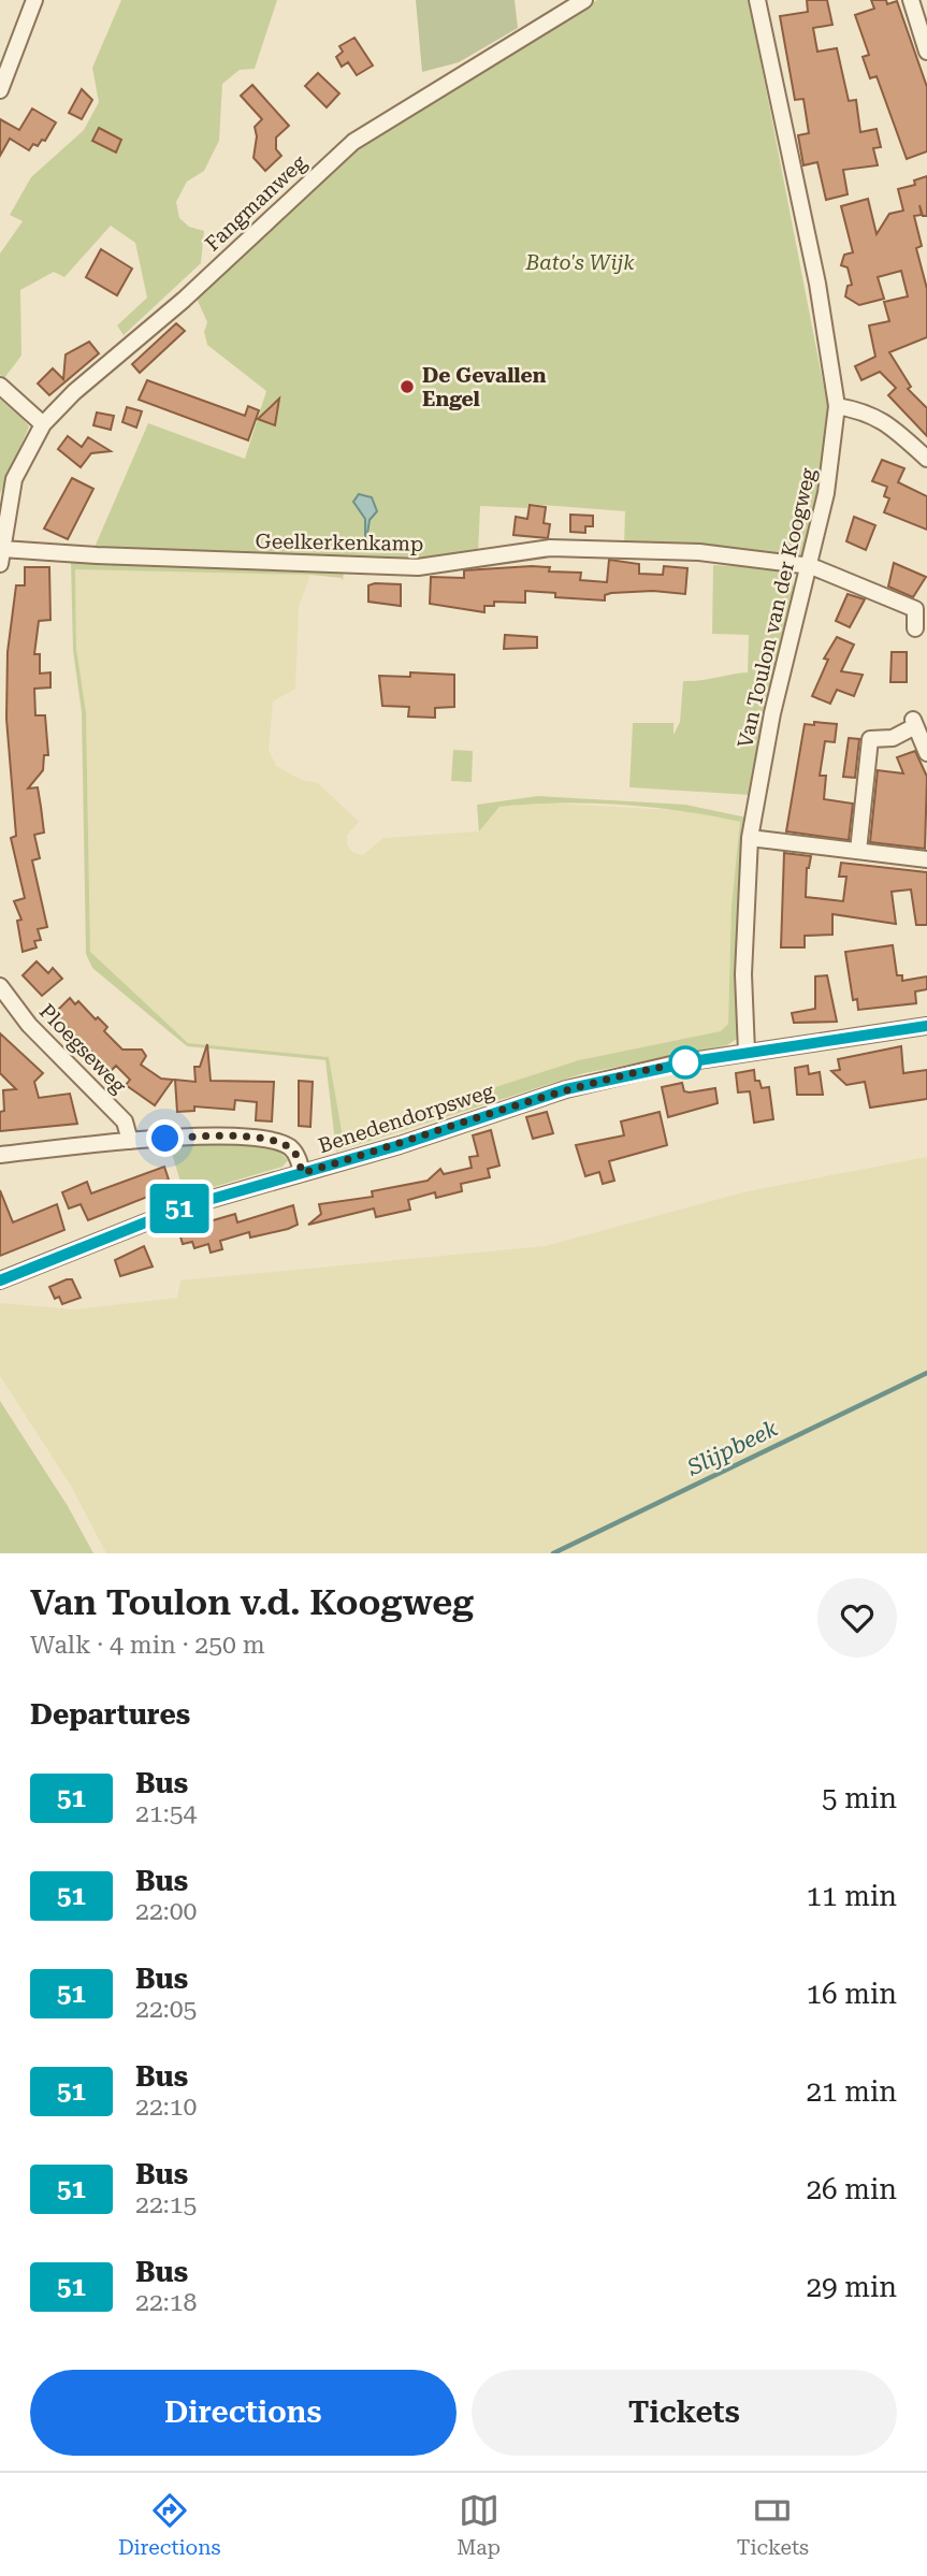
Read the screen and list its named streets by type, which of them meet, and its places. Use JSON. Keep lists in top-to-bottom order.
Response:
{
  "streets": {
    "street": [
      "Fangmanweg",
      "Geelkerkenkamp",
      "Van Toulon van der Koogweg",
      "Ploegseweg",
      "Benedendorpsweg"
    ]
  },
  "crossings": [
    ["Fangmanweg", "Geelkerkenkamp"],
    ["Geelkerkenkamp", "Van Toulon van der Koogweg"],
    ["Van Toulon van der Koogweg", "Benedendorpsweg"]
  ],
  "water": ["Slijpbeek"],
  "parks": ["Bato's Wijk"],
  "places": ["De Gevallen Engel"],
  "lines": ["bus line 51"],
  "page": {
    "on_map": "51",
    "heading": [
      ["Van Toulon v.d. Koogweg", "Walk · 4 min · 250 m"],
      "Departures"
    ],
    "list": [
      {
        "mark": "51",
        "name": "Bus",
        "note": "21:54",
        "value": "5 min"
      },
      {
        "mark": "51",
        "name": "Bus",
        "note": "22:00",
        "value": "11 min"
      },
      {
        "mark": "51",
        "name": "Bus",
        "note": "22:05",
        "value": "16 min"
      },
      {
        "mark": "51",
        "name": "Bus",
        "note": "22:10",
        "value": "21 min"
      },
      {
        "mark": "51",
        "name": "Bus",
        "note": "22:15",
        "value": "26 min"
      },
      {
        "mark": "51",
        "name": "Bus",
        "note": "22:18",
        "value": "29 min"
      }
    ],
    "buttons": ["Directions", "Tickets"],
    "tabs": ["Directions", "Map", "Tickets"]
  }
}
